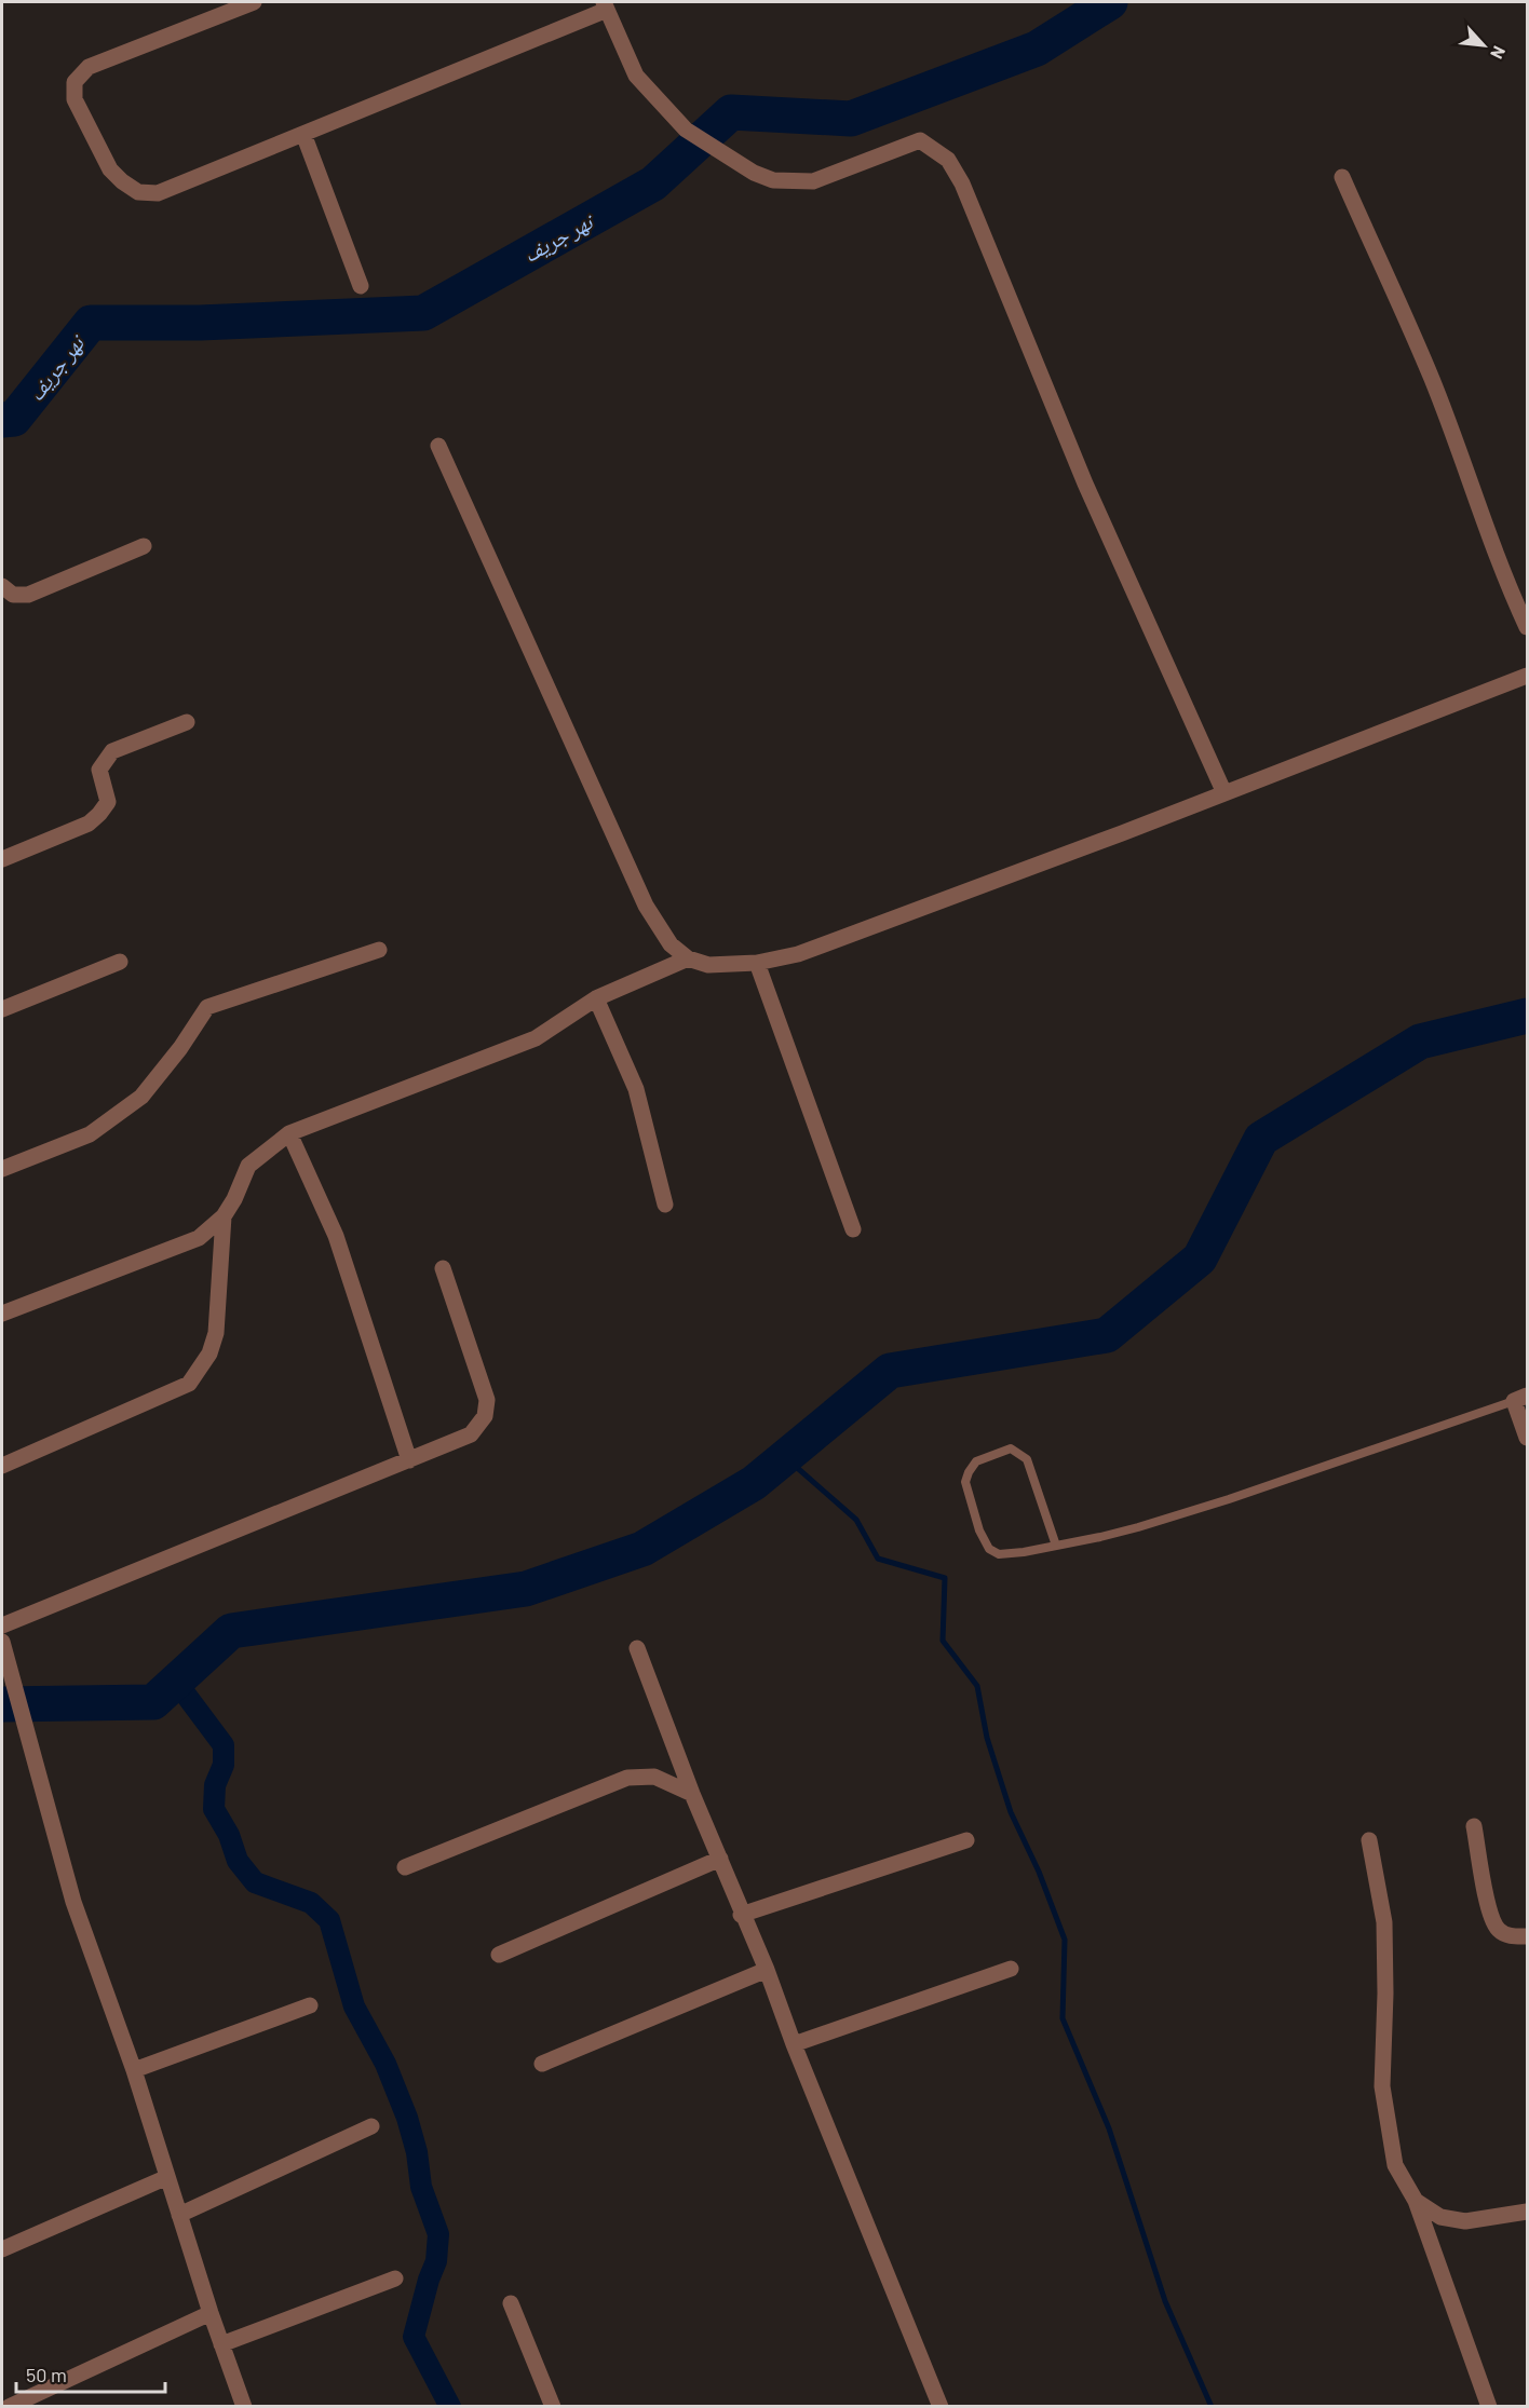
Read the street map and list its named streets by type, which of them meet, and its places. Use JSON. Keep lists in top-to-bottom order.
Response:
{
  "water": ["نهر جريف"],
  "scale_bar": "50 m",
  "north": "bottom right"
}
